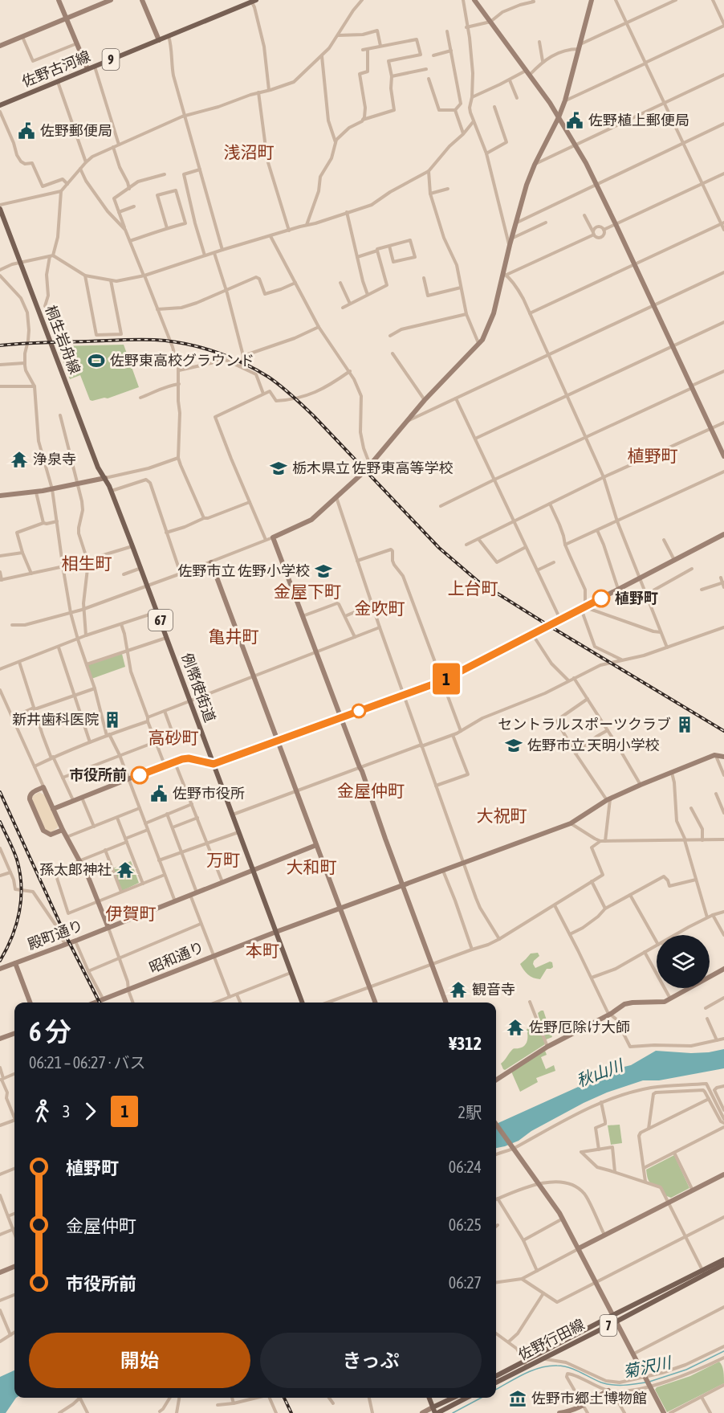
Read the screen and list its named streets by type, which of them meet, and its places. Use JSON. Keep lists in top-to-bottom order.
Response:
{
  "streets": {
    "main road": [
      "9",
      "佐野古河線",
      "桐生岩舟線",
      "67",
      "例幣使街道",
      "7",
      "佐野行田線"
    ],
    "street": ["殿町通り", "昭和通り"]
  },
  "crossings": [
    ["桐生岩舟線", "例幣使街道"],
    ["例幣使街道", "殿町通り"],
    ["例幣使街道", "昭和通り"]
  ],
  "districts": [
    "浅沼町",
    "植野町",
    "相生町",
    "上台町",
    "金屋下町",
    "金吹町",
    "亀井町",
    "高砂町",
    "金屋仲町",
    "大祝町",
    "万町",
    "大和町",
    "伊賀町",
    "本町"
  ],
  "water": ["秋山川", "菊沢川"],
  "places": {
    "public building": ["佐野植上郵便局", "佐野郵便局", "佐野市役所"],
    "sports": ["佐野東高校グラウンド"],
    "temple": [
      "浄泉寺",
      "孫太郎神社",
      "観音寺",
      "佐野厄除け大師"
    ],
    "school or university": ["栃木県立 佐野東高等学校", "佐野市立 佐野小学校", "佐野市立 天明小学校"],
    "other": ["植野町", "市役所前"],
    "building": ["新井歯科医院", "セントラルスポーツクラブ"],
    "museum": ["佐野市郷土博物館"]
  },
  "lines": ["bus line 1"],
  "page": {
    "on_map": "1",
    "heading": ["6 分", "06:21 – 06:27 · バス", "¥312"],
    "legs": ["3", "1", "2駅"],
    "list": [
      {
        "name": "植野町",
        "value": "06:24"
      },
      {
        "name": "金屋仲町",
        "value": "06:25"
      },
      {
        "name": "市役所前",
        "value": "06:27"
      }
    ],
    "buttons": ["開始", "きっぷ"]
  }
}
